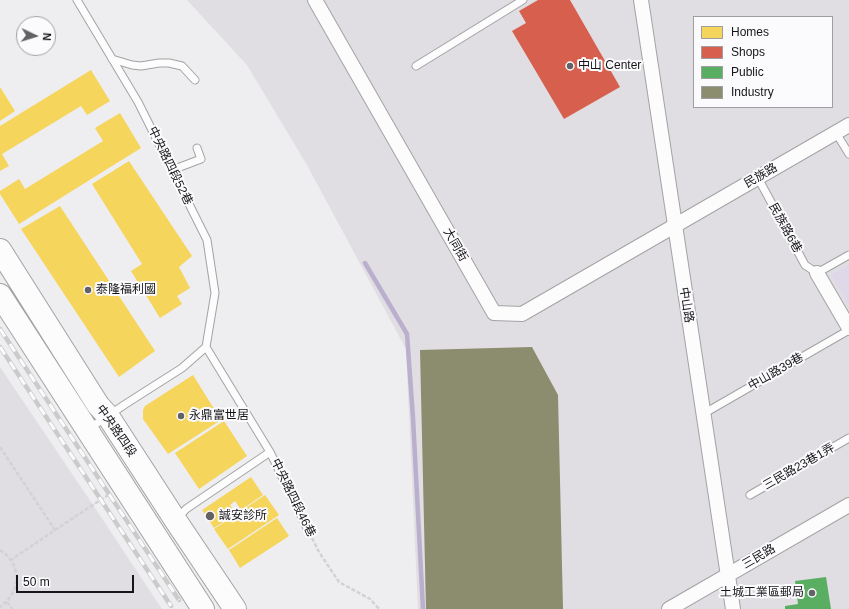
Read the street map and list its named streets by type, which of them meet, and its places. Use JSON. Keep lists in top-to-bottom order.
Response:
{
  "streets": {
    "main road": ["中央路四段"],
    "street": [
      "民族路",
      "大同街",
      "中山路",
      "三民路"
    ],
    "lane": [
      "中央路四段52巷",
      "民族路6巷",
      "中山路39巷",
      "三民路23巷1弄",
      "中央路四段46巷"
    ]
  },
  "crossings": [
    ["民族路", "民族路6巷"],
    ["民族路", "大同街"],
    ["民族路", "中山路"],
    ["大同街", "中山路"],
    ["中山路", "中山路39巷"],
    ["中山路", "三民路"],
    ["中央路四段", "中央路四段46巷"]
  ],
  "places": [
    "中山 Center",
    "泰隆福利國",
    "永鼎富世居",
    "誠安診所",
    "土城工業區郵局"
  ],
  "legend": [
    "Homes",
    "Shops",
    "Public",
    "Industry"
  ],
  "scale_bar": "50 m",
  "north": "right"
}
